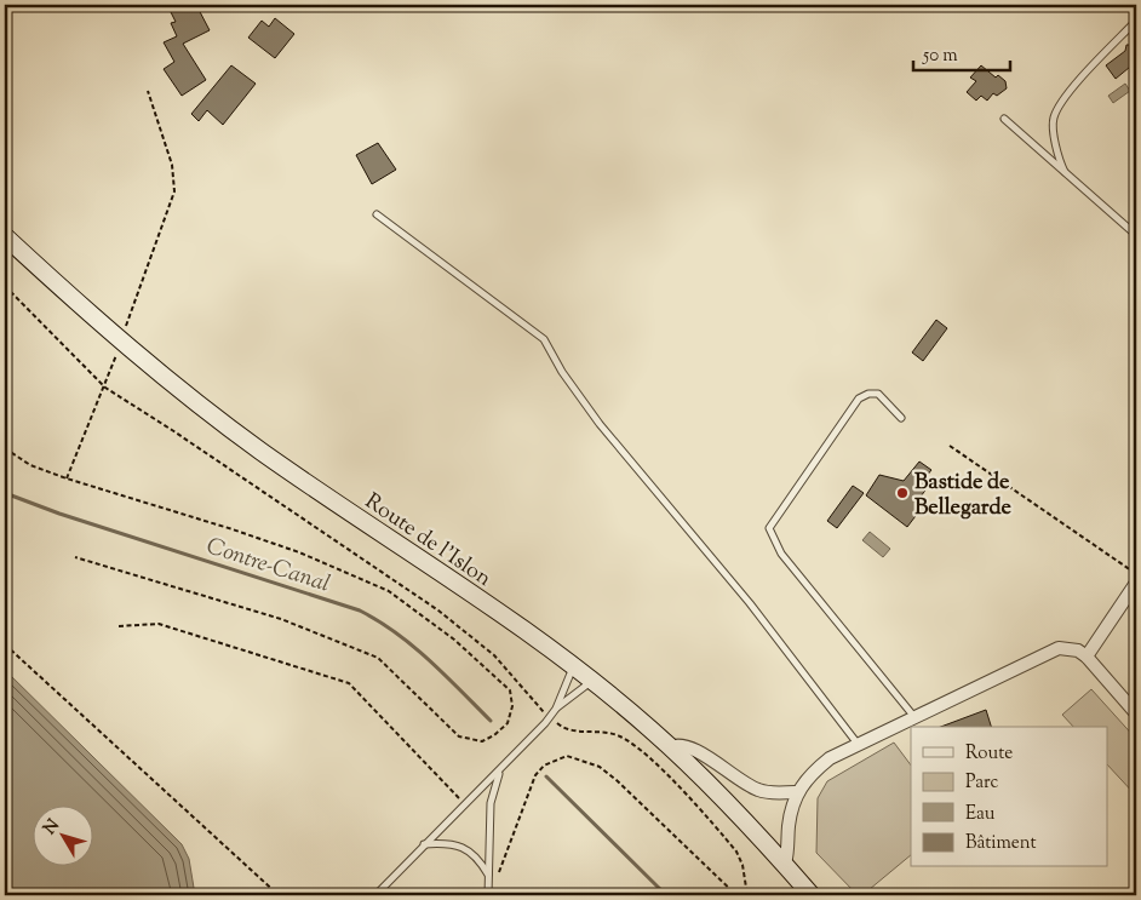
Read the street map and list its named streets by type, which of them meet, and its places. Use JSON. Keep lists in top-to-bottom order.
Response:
{
  "streets": {
    "street": ["Route de l'Islon"]
  },
  "water": ["Contre-Canal"],
  "places": ["Bastide de Bellegarde"],
  "legend": [
    "Route",
    "Parc",
    "Eau",
    "Bâtiment"
  ],
  "scale_bar": "50 m",
  "north": "top left"
}
